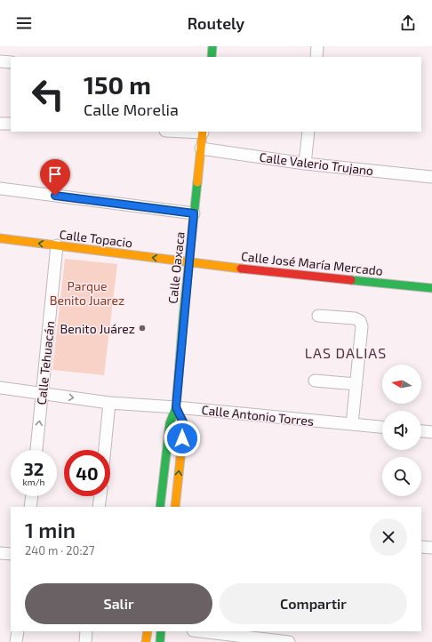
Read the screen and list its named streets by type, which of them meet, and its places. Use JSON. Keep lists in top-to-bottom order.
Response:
{
  "streets": {
    "street": [
      "Calle Valerio Trujano",
      "Calle Topacio",
      "Calle José María Mercado",
      "Calle Oaxaca",
      "Calle Tehuacán",
      "Calle Antonio Torres"
    ]
  },
  "crossings": [
    ["Calle Valerio Trujano", "Calle Oaxaca"],
    ["Calle Topacio", "Calle José María Mercado"],
    ["Calle Topacio", "Calle Oaxaca"],
    ["Calle Topacio", "Calle Tehuacán"],
    ["Calle José María Mercado", "Calle Oaxaca"],
    ["Calle Oaxaca", "Calle Antonio Torres"],
    ["Calle Tehuacán", "Calle Antonio Torres"]
  ],
  "districts": ["LAS DALIAS"],
  "parks": ["Parque Benito Juarez"],
  "places": ["Benito Juárez"],
  "north": "left",
  "page": {
    "header": "Routely",
    "turn": ["150 m", "Calle Morelia"],
    "speed": "32 km/h",
    "limit": "40",
    "heading": ["1 min", "240 m · 20:27"],
    "buttons": ["Salir", "Compartir"]
  }
}
